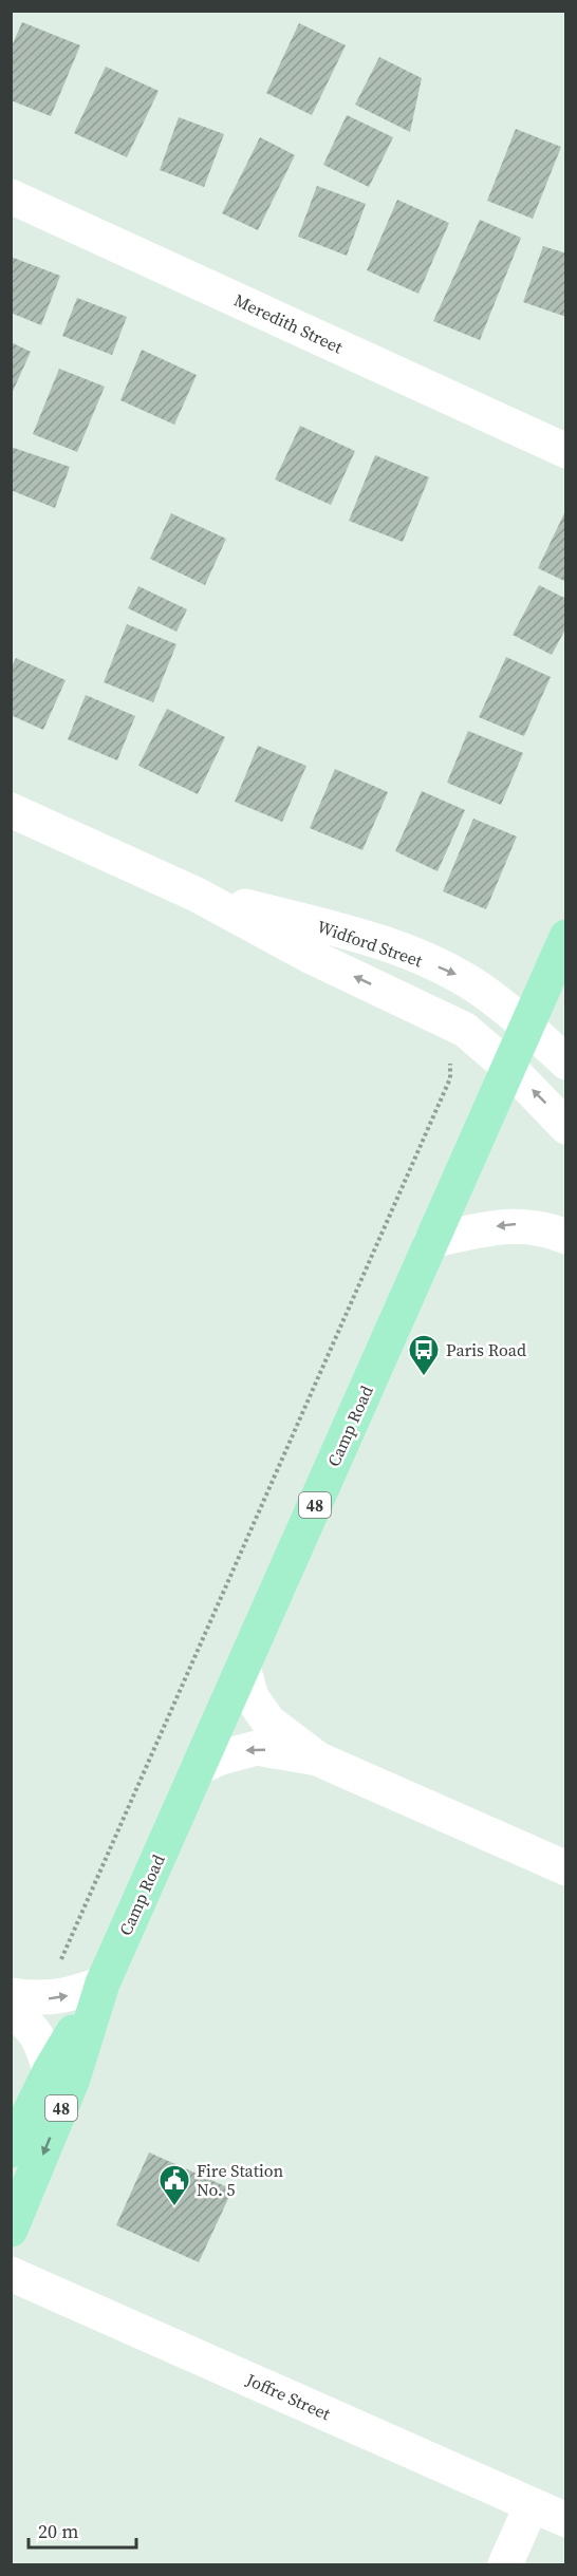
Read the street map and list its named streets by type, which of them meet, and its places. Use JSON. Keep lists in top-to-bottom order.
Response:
{
  "streets": {
    "main road": ["Camp Road", "48"],
    "street": ["Meredith Street", "Widford Street", "Joffre Street"]
  },
  "crossings": [
    ["Widford Street", "Camp Road"]
  ],
  "places": {
    "bus stop": ["Paris Road"],
    "public building": ["Fire Station No. 5"]
  },
  "scale_bar": "20 m"
}
